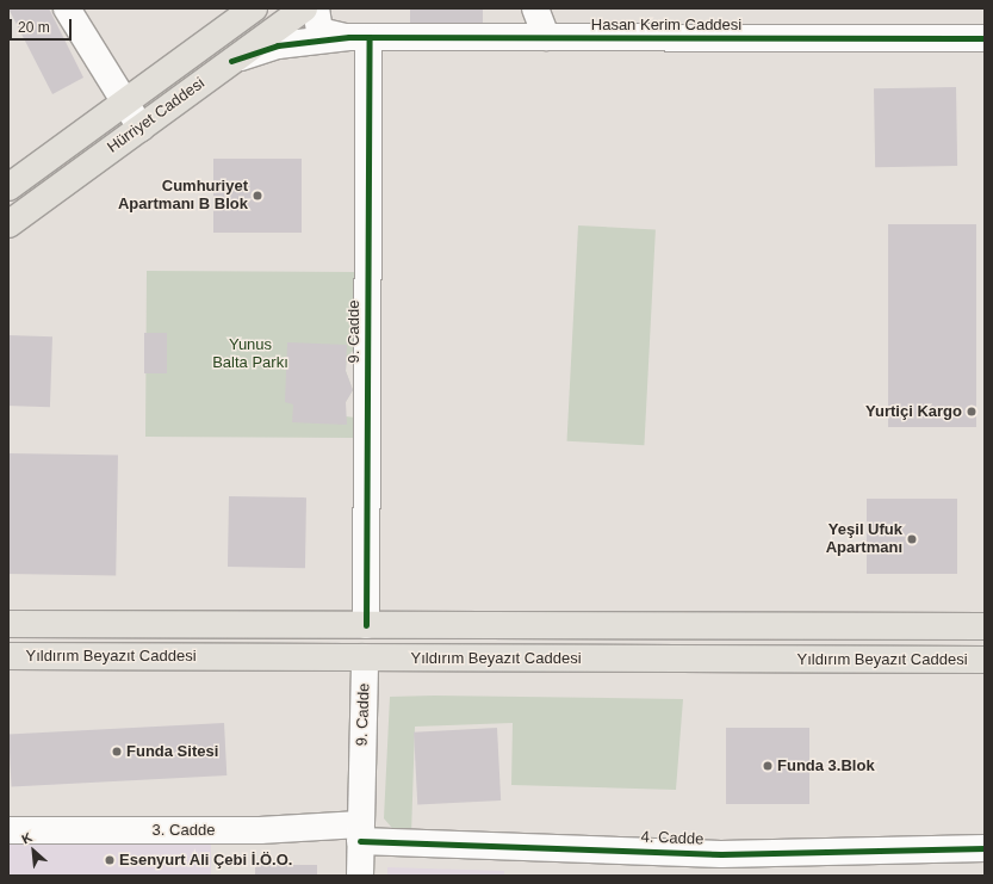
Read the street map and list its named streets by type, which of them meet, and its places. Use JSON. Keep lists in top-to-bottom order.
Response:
{
  "streets": {
    "main road": ["Hürriyet Caddesi", "9. Cadde", "Yıldırım Beyazıt Caddesi"],
    "street": ["Hasan Kerim Caddesi", "3. Cadde", "4. Cadde"]
  },
  "crossings": [
    ["Hasan Kerim Caddesi", "9. Cadde"],
    ["9. Cadde", "Yıldırım Beyazıt Caddesi"],
    ["9. Cadde", "3. Cadde"],
    ["9. Cadde", "4. Cadde"],
    ["3. Cadde", "4. Cadde"]
  ],
  "parks": ["Yunus Balta Parkı"],
  "places": [
    "Cumhuriyet Apartmanı B Blok",
    "Yurtiçi Kargo",
    "Yeşil Ufuk Apartmanı",
    "Funda Sitesi",
    "Funda 3.Blok",
    "Esenyurt Ali Çebi İ.Ö.O."
  ],
  "scale_bar": "20 m",
  "north": "top left"
}
